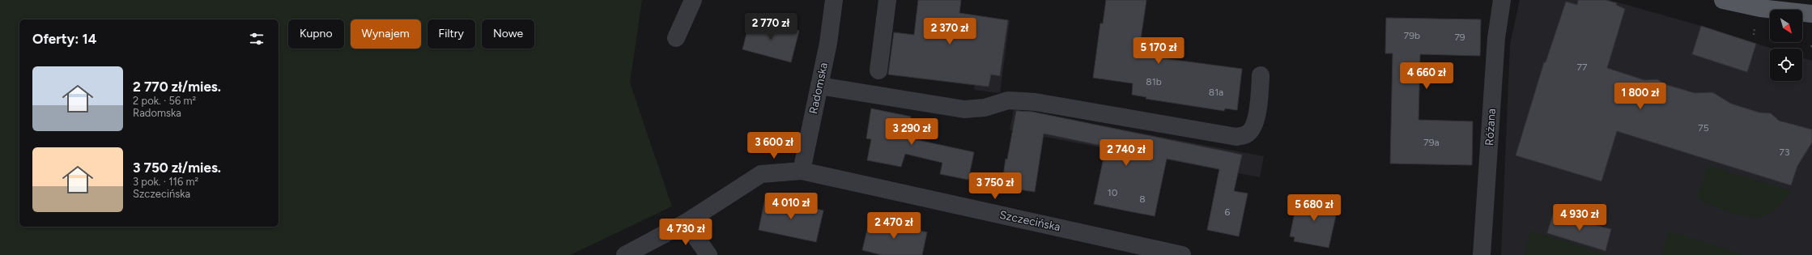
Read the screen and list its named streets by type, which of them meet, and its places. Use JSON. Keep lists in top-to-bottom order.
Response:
{
  "streets": {
    "street": ["Radomska", "Różana", "Szczecińska"]
  },
  "crossings": [
    ["Radomska", "Szczecińska"]
  ],
  "house_numbers": [
    "79b",
    "79",
    "77",
    "81b",
    "81a",
    "75",
    "79a",
    "73",
    "10",
    "8",
    "6"
  ],
  "north": "bottom right",
  "page": {
    "price": [
      "2 770 zł",
      "2 370 zł",
      "5 170 zł",
      "4 660 zł",
      "1 800 zł",
      "3 290 zł",
      "3 600 zł",
      "2 740 zł",
      "3 750 zł",
      "4 010 zł",
      "5 680 zł",
      "4 930 zł",
      "2 470 zł",
      "4 730 zł"
    ],
    "chip": [
      "Kupno",
      "Wynajem",
      "Filtry",
      "Nowe"
    ],
    "heading": "Oferty: 14",
    "list": [
      {
        "name": "2 770 zł/mies.",
        "note": "2 pok. · 56 m² · Radomska"
      },
      {
        "name": "3 750 zł/mies.",
        "note": "3 pok. · 116 m² · Szczecińska"
      }
    ]
  }
}
